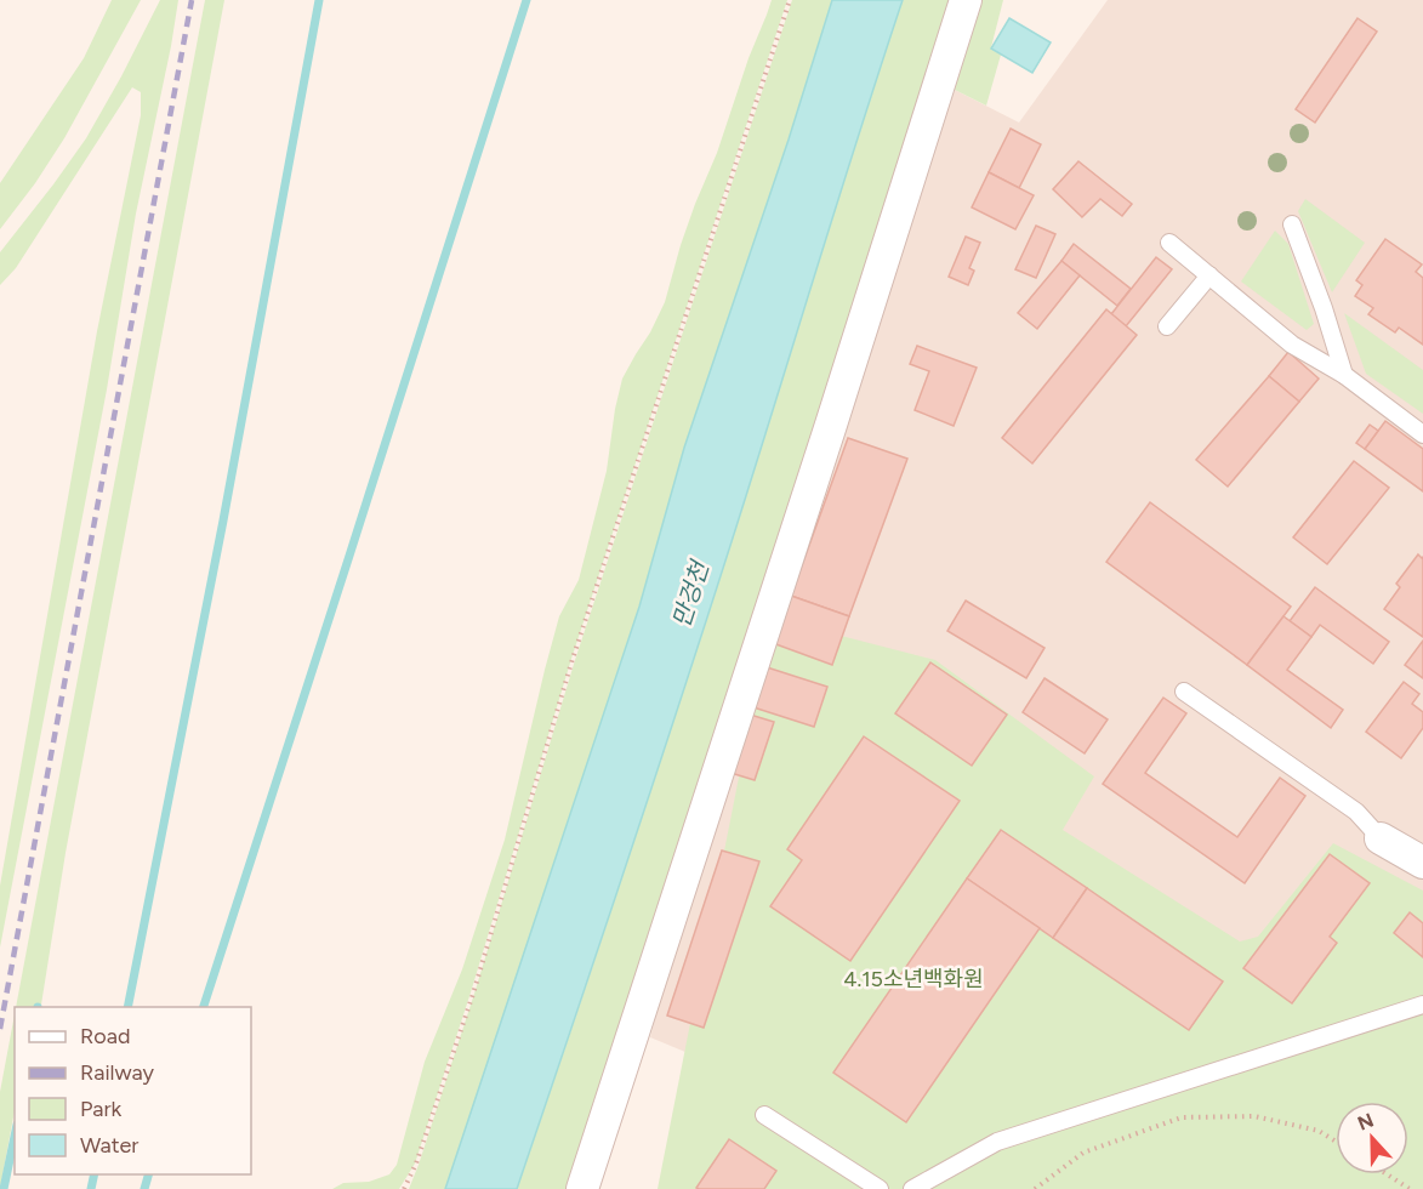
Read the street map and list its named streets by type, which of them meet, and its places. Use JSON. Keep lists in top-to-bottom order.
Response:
{
  "water": ["만겅천"],
  "parks": ["4.15소년백화원"],
  "legend": [
    "Road",
    "Railway",
    "Park",
    "Water"
  ],
  "north": "top"
}
